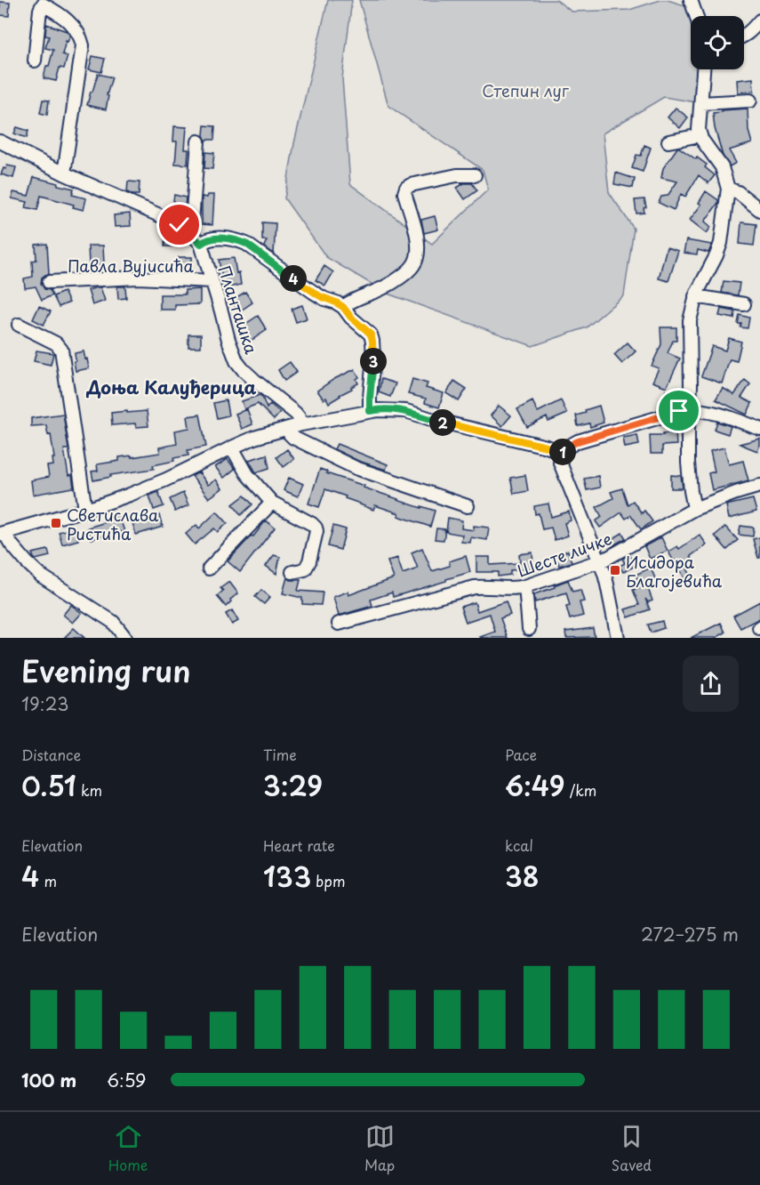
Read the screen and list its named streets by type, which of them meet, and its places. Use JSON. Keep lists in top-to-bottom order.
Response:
{
  "streets": {
    "street": ["Павла Вујисића", "Планташка", "Шесте личке"]
  },
  "crossings": [
    ["Павла Вујисића", "Планташка"]
  ],
  "districts": ["Доња Калуђерица"],
  "parks": ["Степин луг"],
  "places": {
    "transit": ["Светислава Ристића", "Исидора Благојевића"]
  },
  "page": {
    "pins": [
      "4",
      "3",
      "2",
      "1"
    ],
    "heading": ["Evening run", "19:23"],
    "stats": [
      ["Distance", "0.51 km"],
      ["Time", "3:29"],
      ["Pace", "6:49 /km"],
      ["Elevation", "4 m"],
      ["Heart rate", "133 bpm"],
      ["kcal", "38"]
    ],
    "chart": ["Elevation", "272–275 m"],
    "list": [
      {
        "name": "100 m",
        "note": "6:59"
      }
    ],
    "tabs": ["Home", "Map", "Saved"]
  }
}
